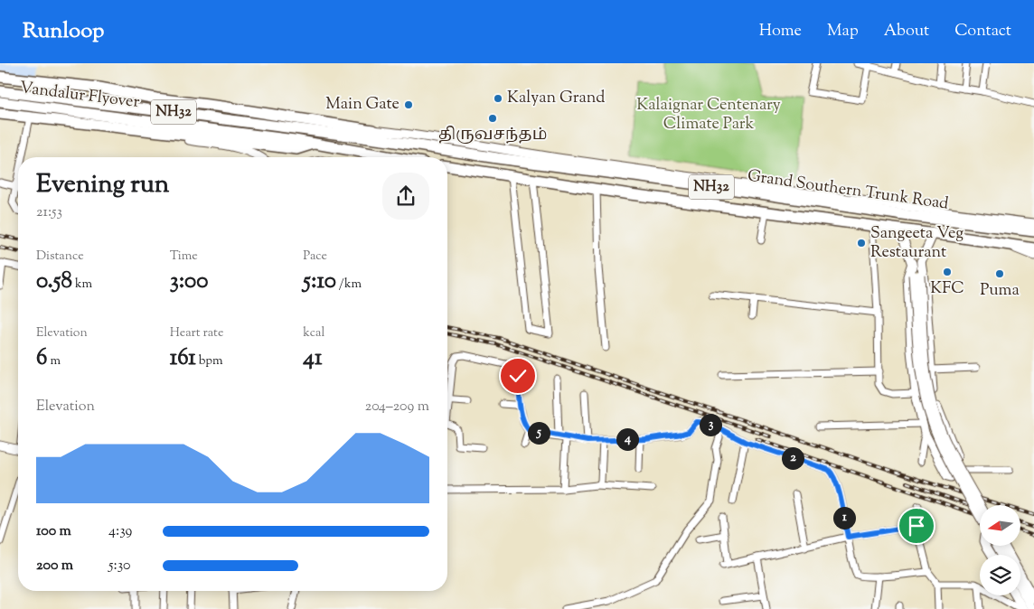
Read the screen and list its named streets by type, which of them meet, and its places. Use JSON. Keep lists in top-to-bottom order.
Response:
{
  "streets": {
    "highway": ["Vandalur Flyover", "NH32", "Grand Southern Trunk Road"]
  },
  "crossings": [
    ["Vandalur Flyover", "NH32"],
    ["Vandalur Flyover", "Grand Southern Trunk Road"],
    ["NH32", "Grand Southern Trunk Road"]
  ],
  "parks": ["Kalaignar Centenary Climate Park"],
  "places": [
    "Kalyan Grand",
    "Main Gate",
    "திருவசந்தம்",
    "Sangeeta Veg Restaurant",
    "KFC",
    "Puma"
  ],
  "north": "left",
  "page": {
    "header": "Runloop",
    "nav": [
      "Home",
      "Map",
      "About",
      "Contact"
    ],
    "heading": ["Evening run", "21:53"],
    "stats": [
      ["Distance", "0.58 km"],
      ["Time", "3:00"],
      ["Pace", "5:10 /km"],
      ["Elevation", "6 m"],
      ["Heart rate", "161 bpm"],
      ["kcal", "41"]
    ],
    "chart": ["Elevation", "204–209 m"],
    "pins": [
      "3",
      "5",
      "4",
      "2",
      "1"
    ],
    "list": [
      {
        "name": "100 m",
        "note": "4:39"
      },
      {
        "name": "200 m",
        "note": "5:30"
      }
    ]
  }
}
